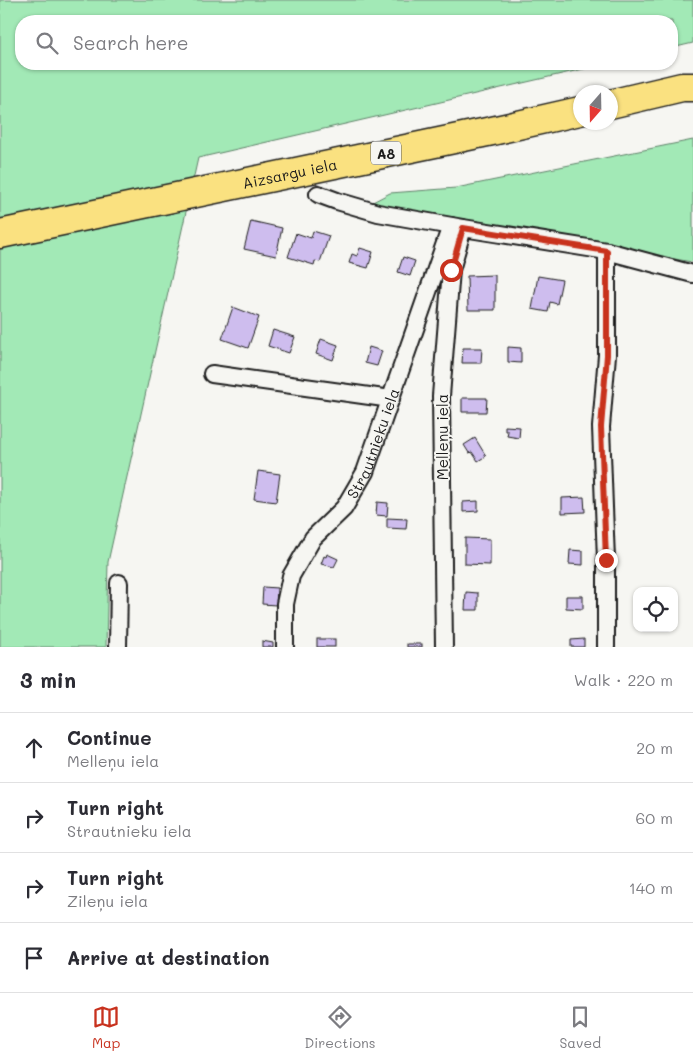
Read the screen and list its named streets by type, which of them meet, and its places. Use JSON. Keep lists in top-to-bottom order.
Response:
{
  "streets": {
    "highway": ["A8", "Aizsargu iela"],
    "street": ["Melleņu iela", "Strautnieku iela"]
  },
  "crossings": [
    ["Melleņu iela", "Strautnieku iela"]
  ],
  "north": "bottom",
  "page": {
    "search": "Search here",
    "heading": ["3 min", "Walk · 220 m"],
    "list": [
      ["Continue", "Melleņu iela", "20 m"],
      ["Turn right", "Strautnieku iela", "60 m"],
      ["Turn right", "Zileņu iela", "140 m"],
      "Arrive at destination"
    ],
    "nav": ["Map", "Directions", "Saved"]
  }
}
